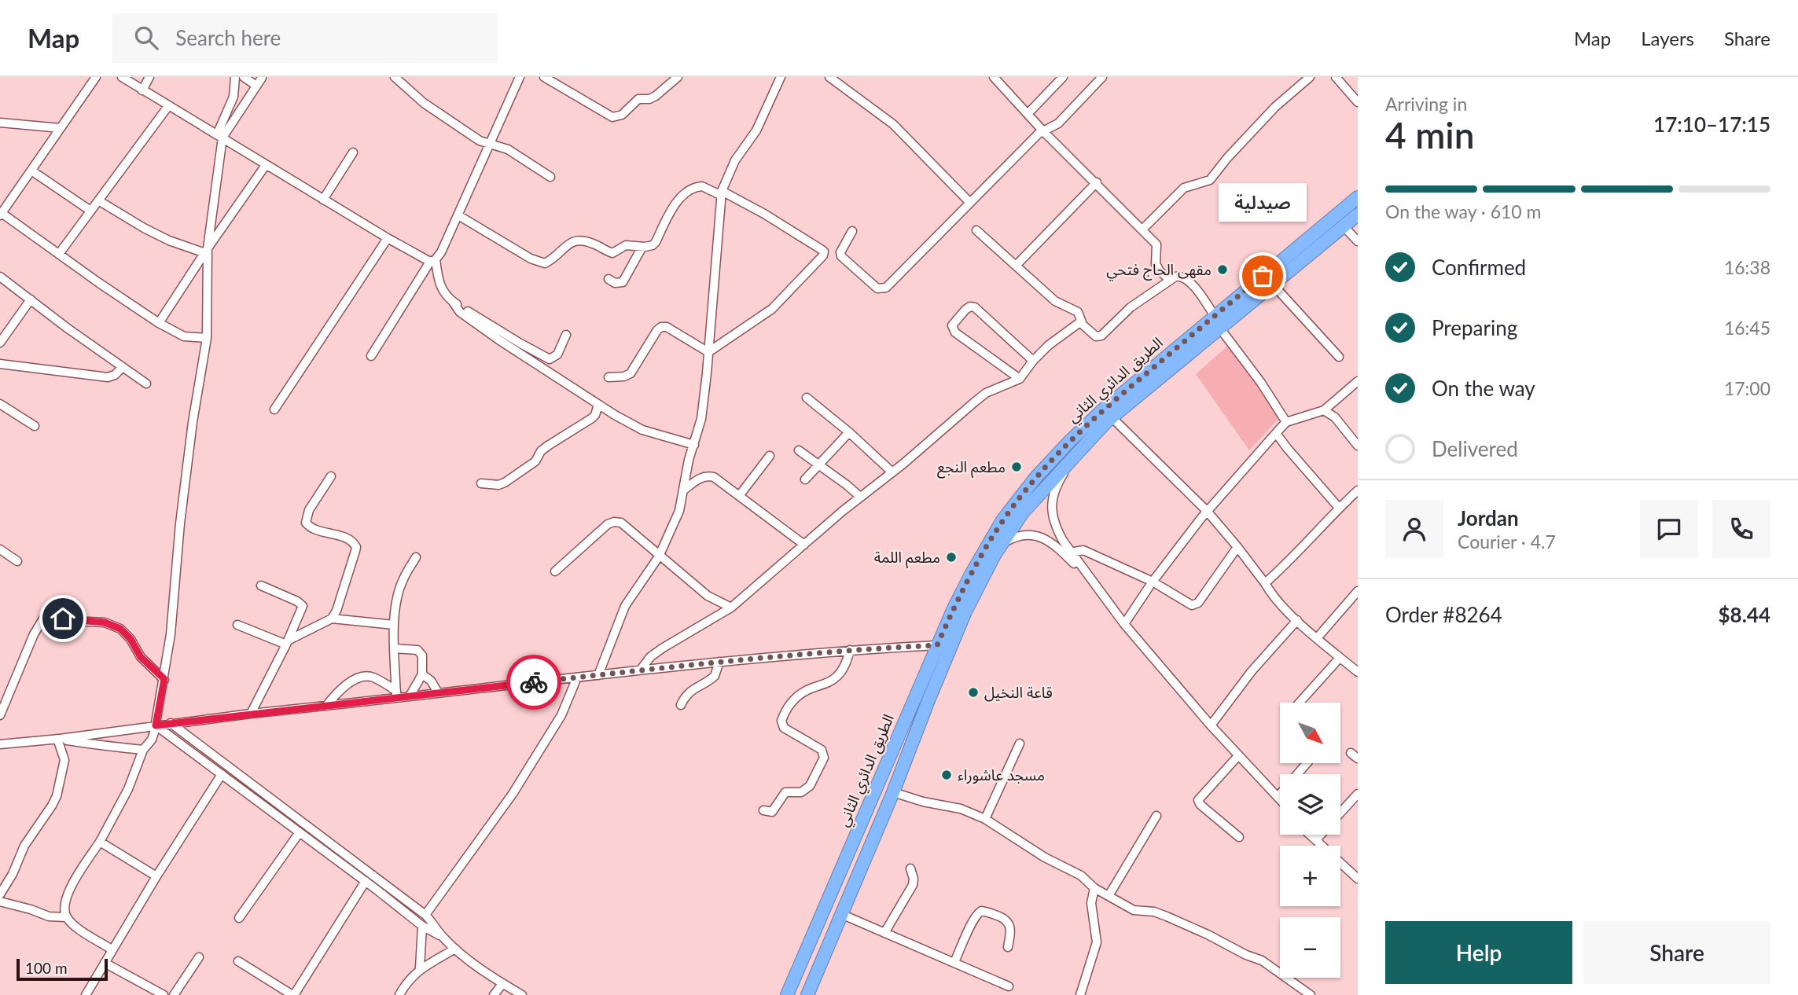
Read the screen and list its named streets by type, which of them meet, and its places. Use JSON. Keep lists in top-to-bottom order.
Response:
{
  "streets": {
    "highway": ["الطريق الدائري الثاني"]
  },
  "places": [
    "مقهى الحاج فتحي",
    "صيدلية",
    "مطعم النجع",
    "مطعم اللمة",
    "قاعة النخيل",
    "مسجد عاشوراء"
  ],
  "scale_bar": "100 m",
  "north": "bottom right",
  "page": {
    "header": "Map",
    "search": "Search here",
    "nav": ["Map", "Layers", "Share"],
    "heading": ["4 min", "Arriving in", "17:10–17:15"],
    "panel": [
      "Jordan",
      "Courier · 4.7",
      "Order #8264",
      "$8.44"
    ],
    "bar": "On the way · 610 m",
    "bubble": "صيدلية",
    "list": [
      ["Confirmed", "16:38"],
      ["Preparing", "16:45"],
      ["On the way", "17:00"],
      "Delivered"
    ],
    "map_buttons": ["+", "−"],
    "buttons": ["Help", "Share"],
    "scale": "100 m"
  }
}
